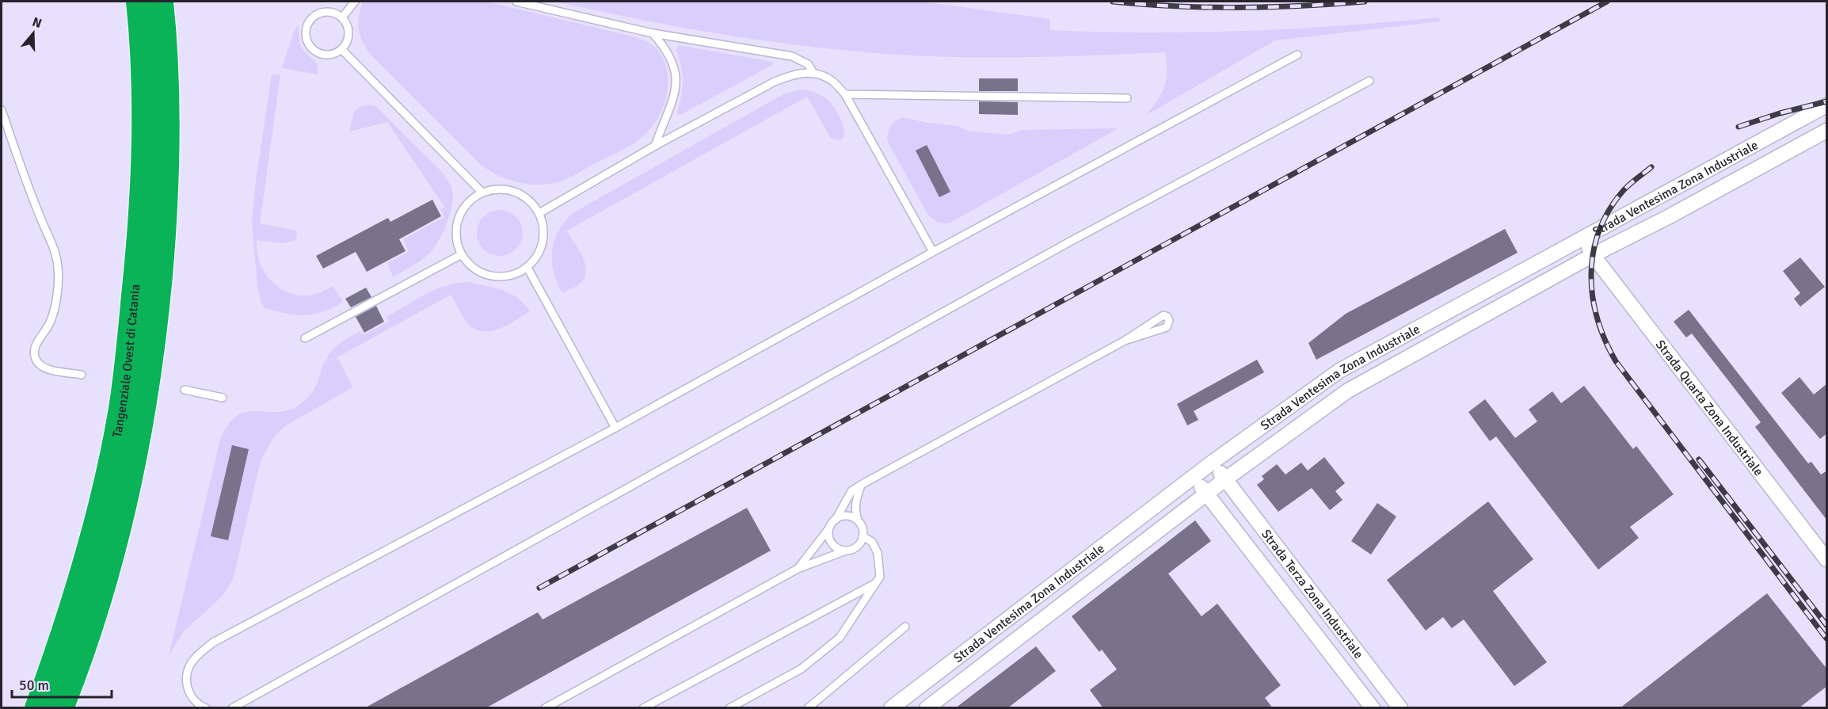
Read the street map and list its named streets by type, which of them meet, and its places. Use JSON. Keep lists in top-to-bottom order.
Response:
{
  "streets": {
    "highway": ["Tangenziale Ovest di Catania"],
    "street": ["Strada Ventesima Zona Industriale", "Strada Quarta Zona Industriale", "Strada Terza Zona Industriale"]
  },
  "crossings": [
    ["Strada Ventesima Zona Industriale", "Strada Quarta Zona Industriale"],
    ["Strada Ventesima Zona Industriale", "Strada Terza Zona Industriale"]
  ],
  "scale_bar": "50 m",
  "north": "top"
}
